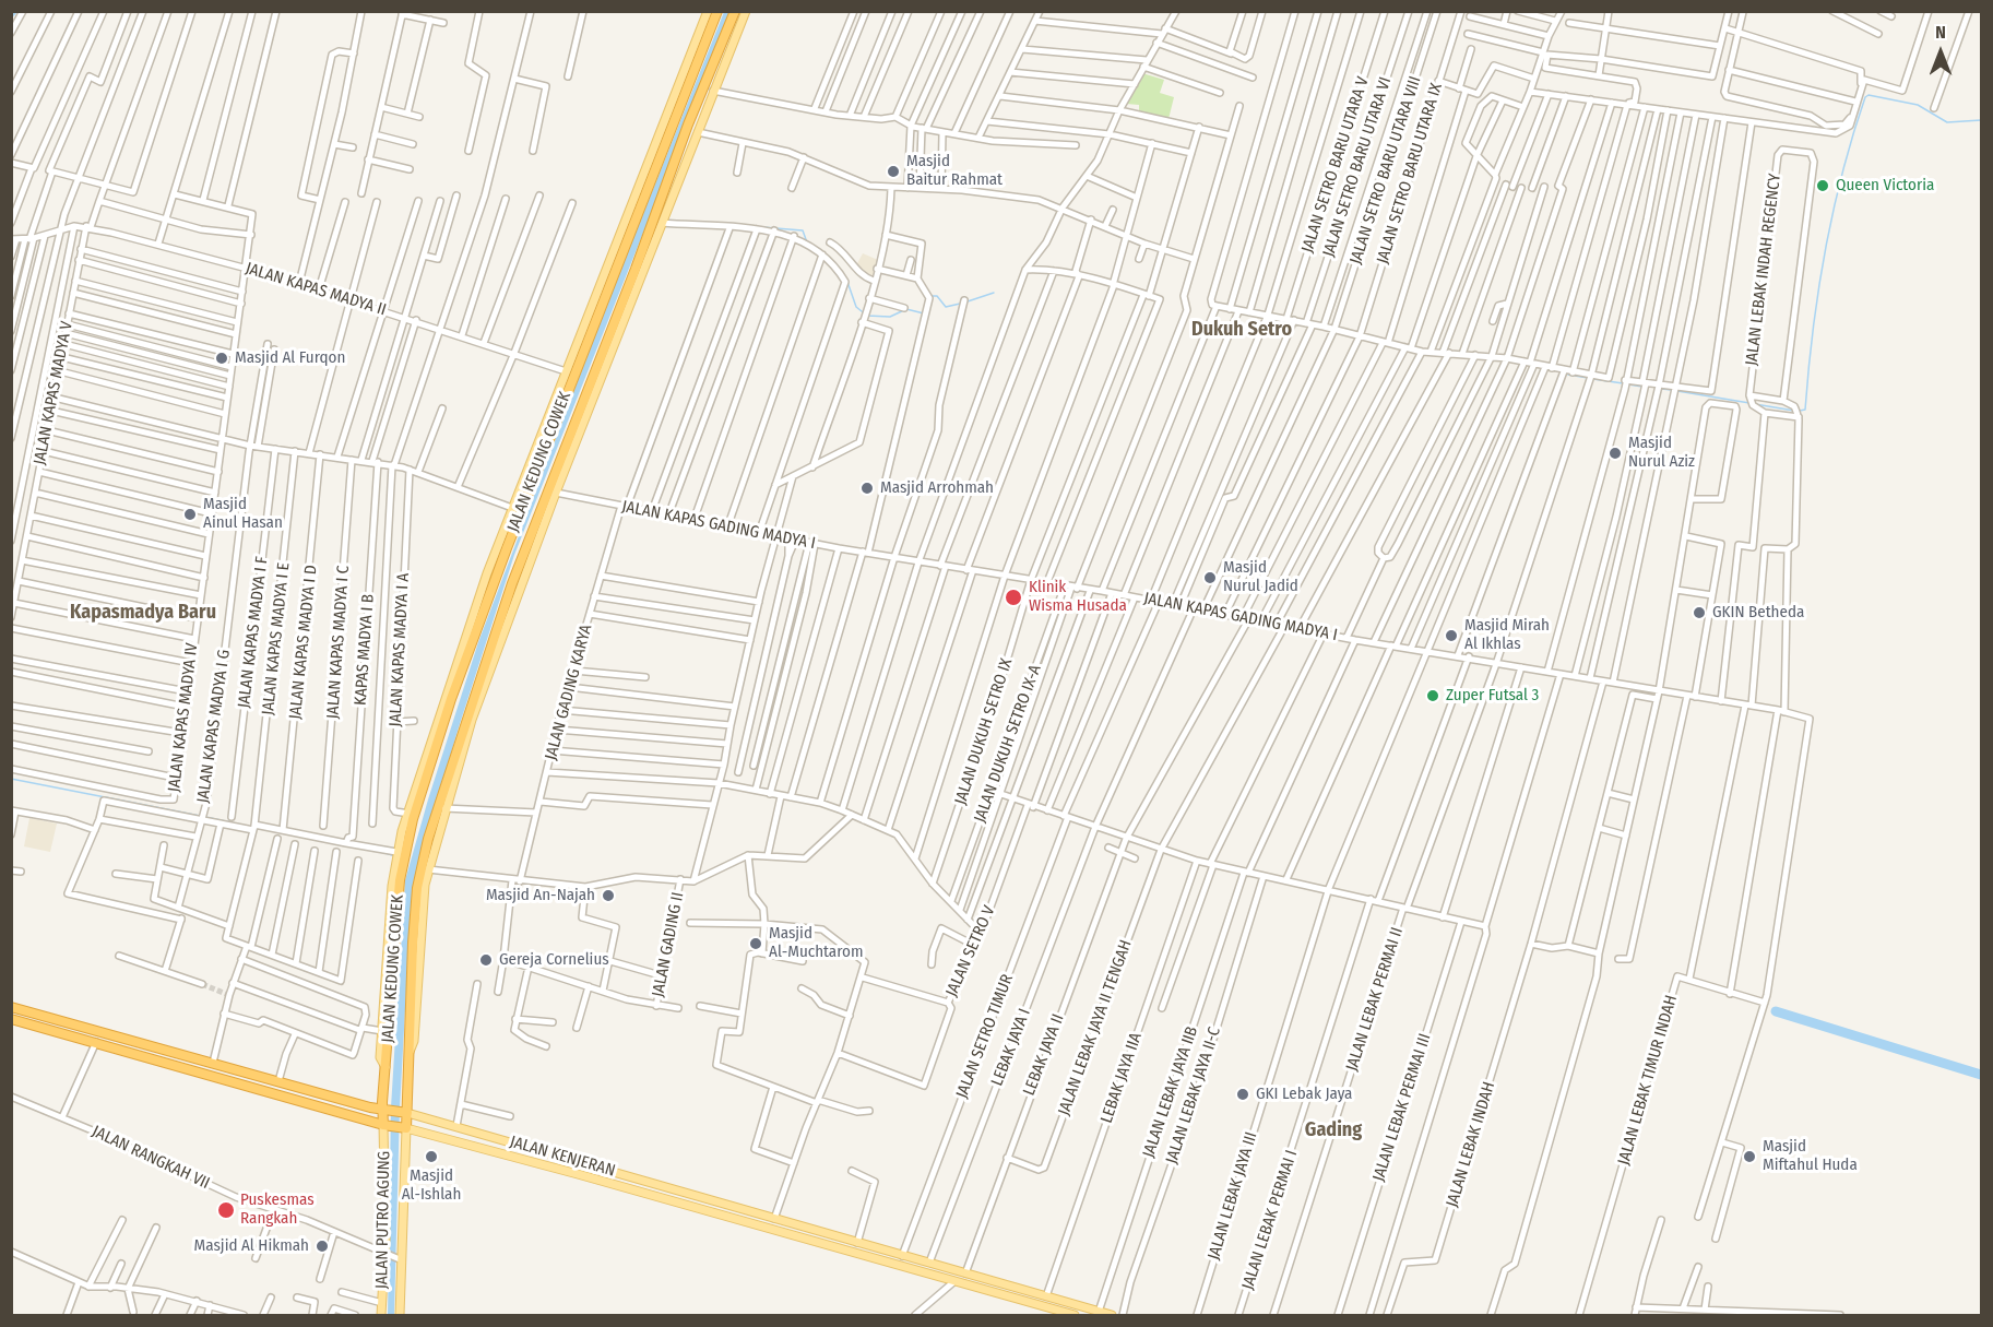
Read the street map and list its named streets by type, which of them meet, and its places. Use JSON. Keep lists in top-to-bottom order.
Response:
{
  "streets": {
    "highway": ["JALAN KEDUNG COWEK", "JALAN KENJERAN"],
    "main road": ["JALAN PUTRO AGUNG"],
    "street": [
      "JALAN SETRO BARU UTARA V",
      "JALAN SETRO BARU UTARA VI",
      "JALAN SETRO BARU UTARA VIII",
      "JALAN SETRO BARU UTARA IX",
      "JALAN LEBAK INDAH REGENCY",
      "JALAN KAPAS MADYA II",
      "JALAN KAPAS MADYA V",
      "JALAN KAPAS GADING MADYA I",
      "JALAN KAPAS MADYA I F",
      "JALAN KAPAS MADYA I E",
      "JALAN KAPAS MADYA I D",
      "JALAN KAPAS MADYA I C",
      "KAPAS MADYA I B",
      "JALAN KAPAS MADYA I A",
      "JALAN GADING KARYA",
      "JALAN KAPAS MADYA IV",
      "JALAN KAPAS MADYA I G",
      "JALAN DUKUH SETRO IX",
      "JALAN DUKUH SETRO IX-A",
      "JALAN GADING II",
      "JALAN SETRO V",
      "JALAN LEBAK PERMAI II",
      "JALAN LEBAK JAYA II TENGAH",
      "JALAN SETRO TIMUR",
      "LEBAK JAYA I",
      "LEBAK JAYA II",
      "LEBAK JAYA IIA",
      "JALAN LEBAK TIMUR INDAH",
      "JALAN LEBAK JAYA IIB",
      "JALAN LEBAK JAYA II-C",
      "JALAN LEBAK PERMAI III",
      "JALAN LEBAK INDAH",
      "JALAN RANGKAH VII",
      "JALAN LEBAK JAYA III",
      "JALAN LEBAK PERMAI I"
    ]
  },
  "crossings": [
    ["JALAN SETRO BARU UTARA V", "JALAN KAPAS GADING MADYA I"],
    ["JALAN SETRO BARU UTARA VI", "JALAN KAPAS GADING MADYA I"],
    ["JALAN SETRO BARU UTARA VIII", "JALAN KAPAS GADING MADYA I"],
    ["JALAN SETRO BARU UTARA IX", "JALAN KAPAS GADING MADYA I"],
    ["JALAN KAPAS MADYA II", "JALAN KAPAS MADYA V"],
    ["JALAN KAPAS MADYA II", "JALAN KEDUNG COWEK"],
    ["JALAN KAPAS MADYA II", "KAPAS MADYA I B"],
    ["JALAN KAPAS MADYA II", "JALAN KAPAS MADYA IV"],
    ["JALAN KEDUNG COWEK", "JALAN KAPAS GADING MADYA I"],
    ["JALAN KEDUNG COWEK", "JALAN KAPAS MADYA I A"],
    ["JALAN KAPAS GADING MADYA I", "JALAN GADING KARYA"],
    ["JALAN KAPAS GADING MADYA I", "JALAN DUKUH SETRO IX"],
    ["JALAN KAPAS GADING MADYA I", "JALAN DUKUH SETRO IX-A"],
    ["JALAN KAPAS GADING MADYA I", "JALAN SETRO V"],
    ["JALAN KAPAS GADING MADYA I", "JALAN LEBAK PERMAI II"],
    ["JALAN KAPAS GADING MADYA I", "JALAN SETRO TIMUR"],
    ["JALAN KAPAS GADING MADYA I", "LEBAK JAYA I"],
    ["JALAN KAPAS GADING MADYA I", "LEBAK JAYA II"],
    ["JALAN KAPAS GADING MADYA I", "JALAN LEBAK TIMUR INDAH"],
    ["JALAN KAPAS GADING MADYA I", "JALAN LEBAK JAYA IIB"],
    ["JALAN KAPAS GADING MADYA I", "JALAN LEBAK JAYA III"],
    ["JALAN LEBAK JAYA II TENGAH", "LEBAK JAYA II"],
    ["JALAN SETRO TIMUR", "JALAN KENJERAN"],
    ["LEBAK JAYA I", "JALAN KENJERAN"],
    ["LEBAK JAYA II", "JALAN KENJERAN"],
    ["LEBAK JAYA IIA", "JALAN KENJERAN"],
    ["JALAN LEBAK JAYA IIB", "JALAN KENJERAN"],
    ["JALAN KENJERAN", "JALAN PUTRO AGUNG"],
    ["JALAN RANGKAH VII", "JALAN PUTRO AGUNG"]
  ],
  "districts": ["Dukuh Setro", "Kapasmadya Baru", "Gading"],
  "places": [
    "Masjid Baitur Rahmat",
    "Queen Victoria",
    "Masjid Al Furqon",
    "Masjid Nurul Aziz",
    "Masjid Arrohmah",
    "Masjid Ainul Hasan",
    "Masjid Nurul Jadid",
    "Klinik Wisma Husada",
    "GKIN Betheda",
    "Masjid Mirah Al Ikhlas",
    "Zuper Futsal 3",
    "Masjid An-Najah",
    "Masjid Al-Muchtarom",
    "Gereja Cornelius",
    "GKI Lebak Jaya",
    "Masjid Al-Ishlah",
    "Masjid Miftahul Huda",
    "Puskesmas Rangkah",
    "Masjid Al Hikmah"
  ],
  "north": "top"
}
